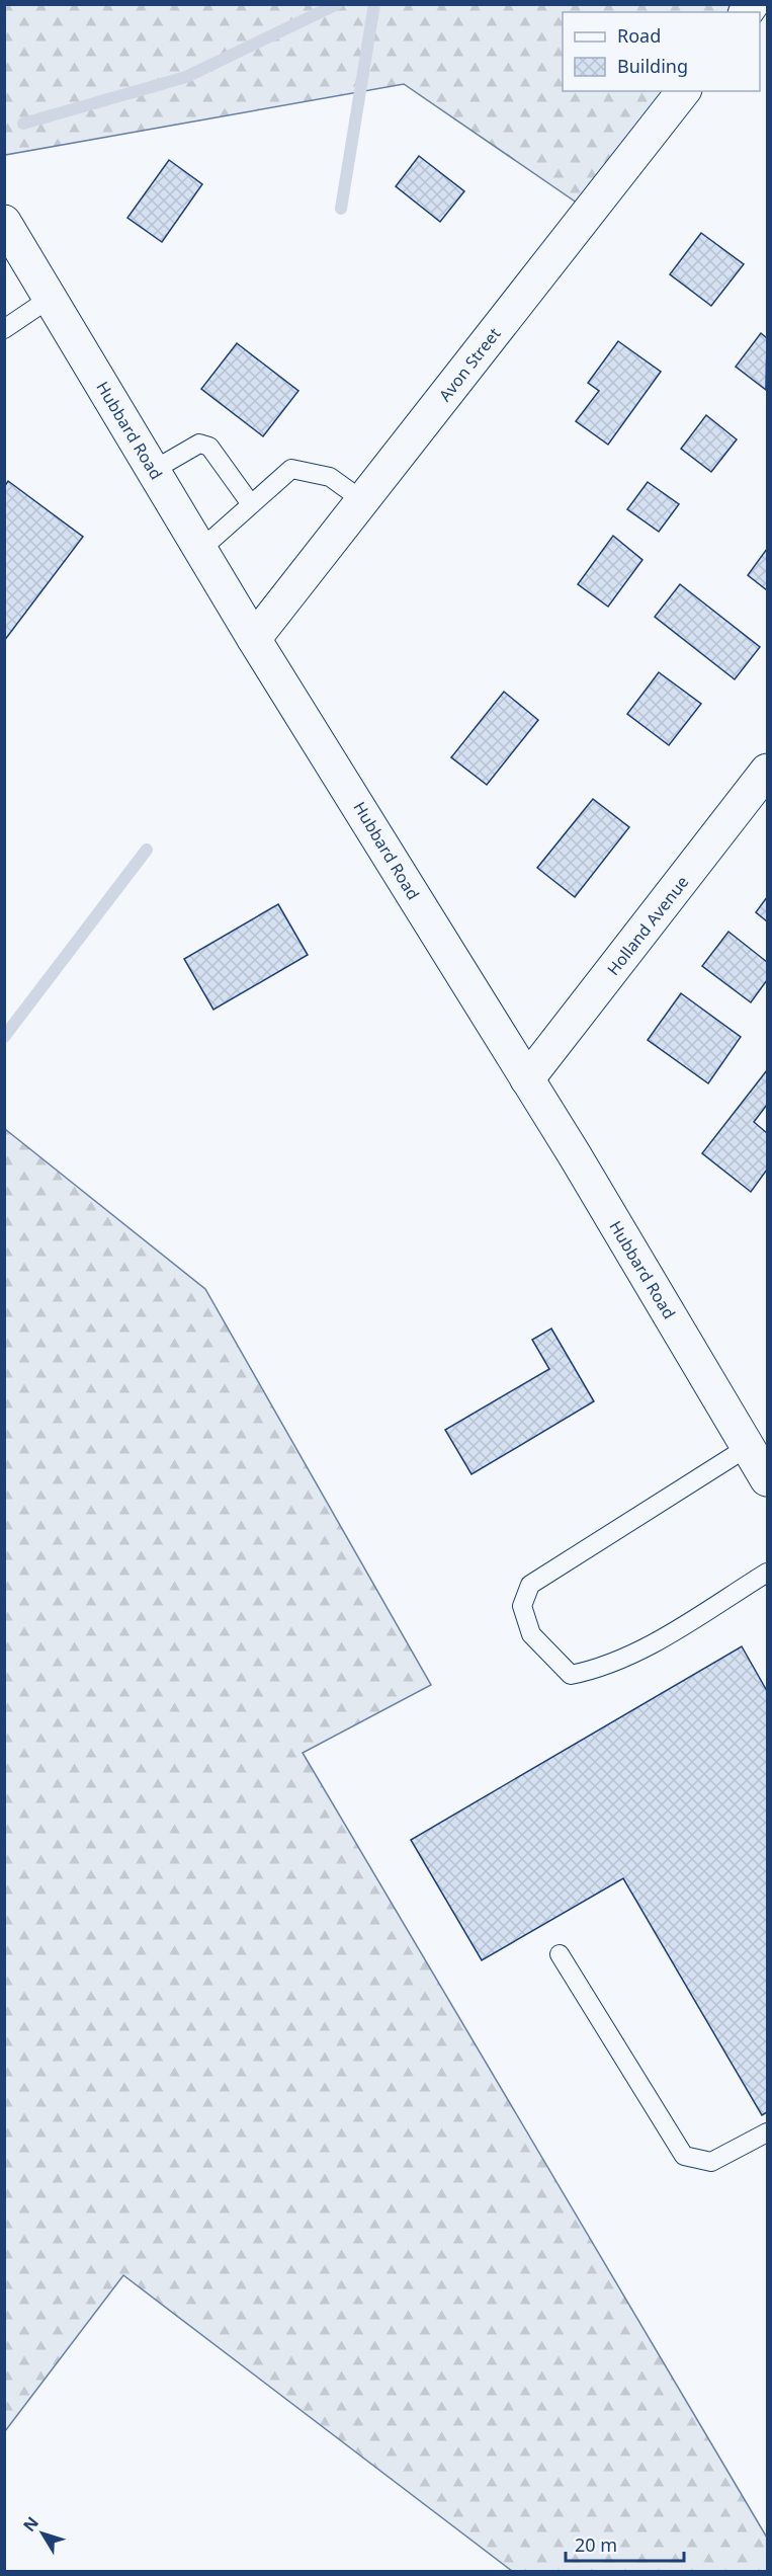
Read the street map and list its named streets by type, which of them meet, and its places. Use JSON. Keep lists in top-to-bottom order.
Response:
{
  "streets": {
    "main road": ["Avon Street", "Hubbard Road", "Holland Avenue"]
  },
  "crossings": [
    ["Avon Street", "Hubbard Road"],
    ["Hubbard Road", "Holland Avenue"]
  ],
  "legend": ["Road", "Building"],
  "scale_bar": "20 m",
  "north": "top left"
}
